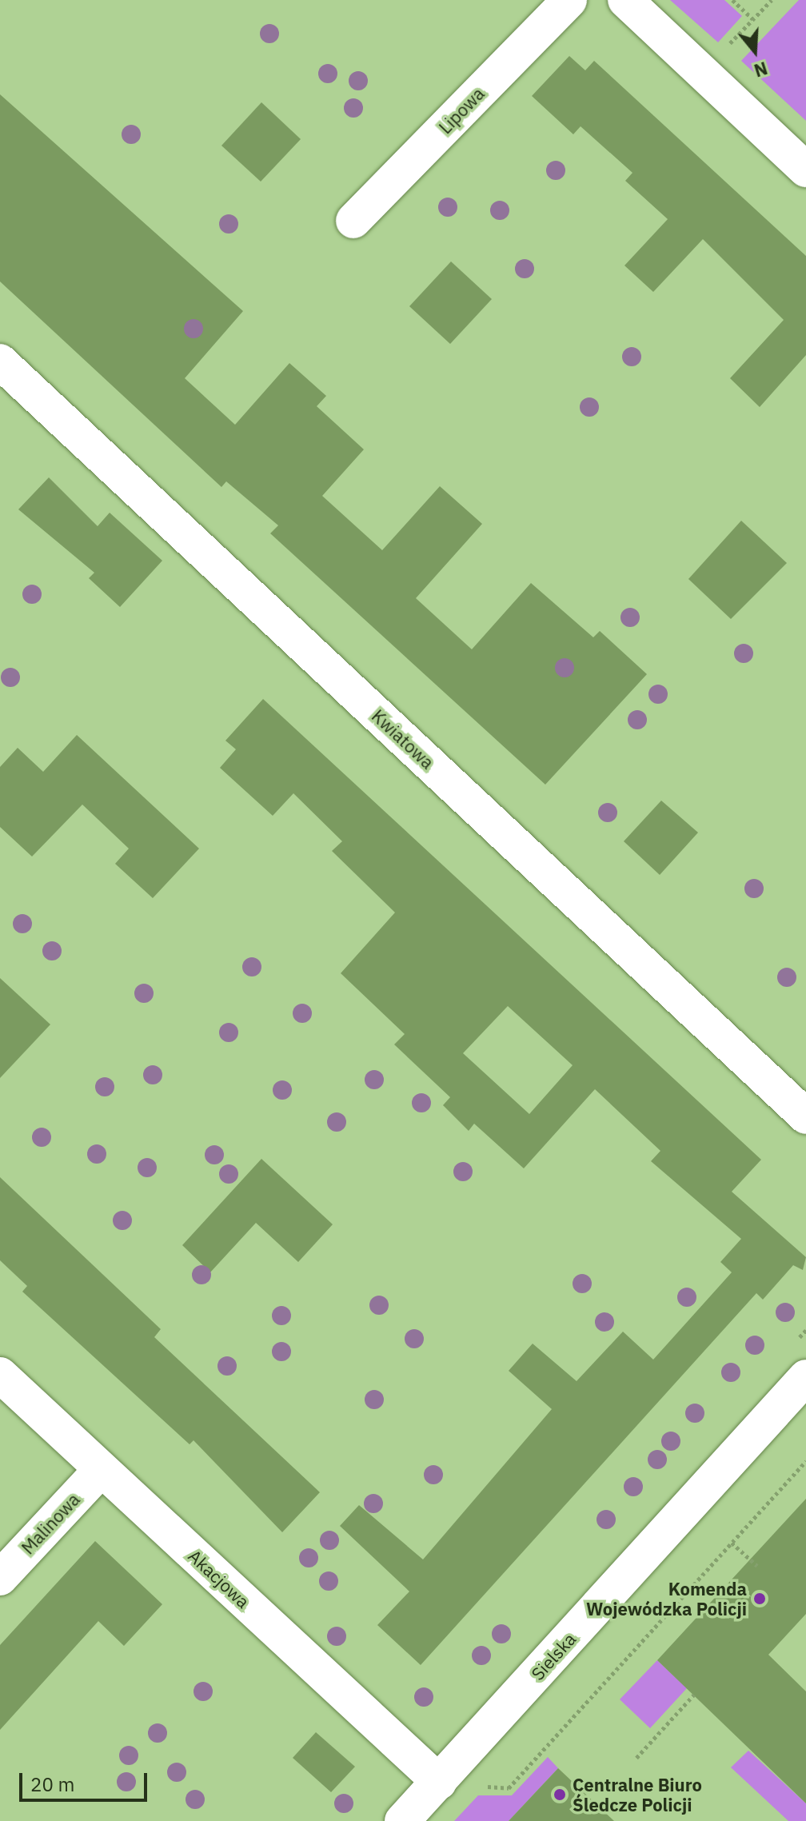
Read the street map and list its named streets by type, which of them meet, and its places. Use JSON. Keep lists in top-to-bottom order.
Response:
{
  "streets": {
    "street": [
      "Lipowa",
      "Kwiatowa",
      "Malinowa",
      "Akacjowa",
      "Sielska"
    ]
  },
  "crossings": [
    ["Malinowa", "Akacjowa"],
    ["Akacjowa", "Sielska"]
  ],
  "places": ["Komenda Wojewódzka Policji", "Centralne Biuro Śledcze Policji"],
  "scale_bar": "20 m",
  "north": "bottom"
}
